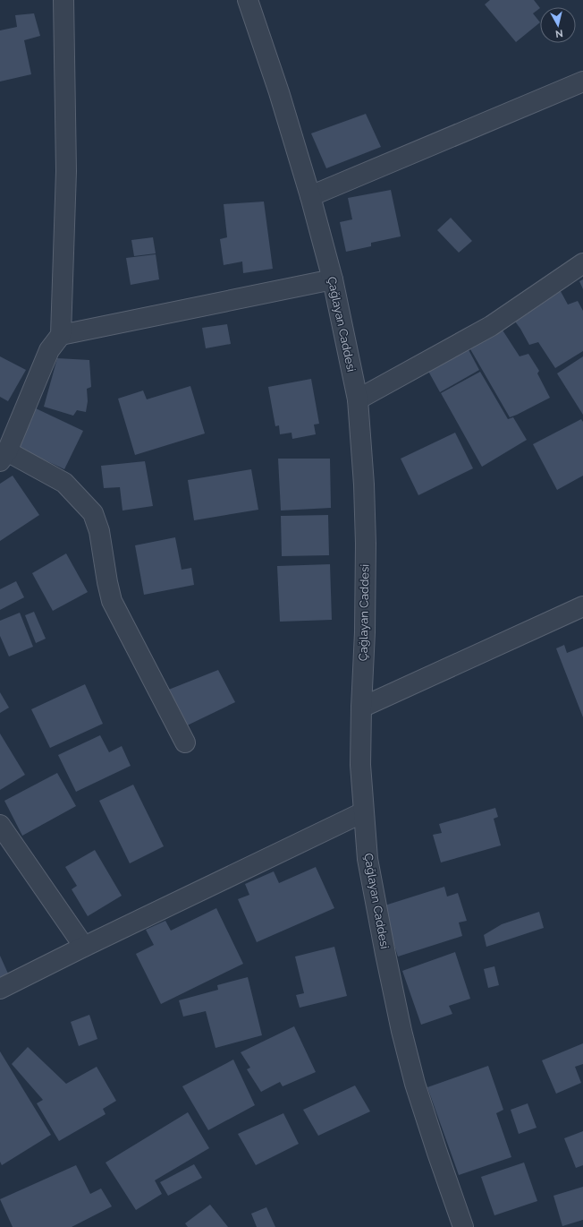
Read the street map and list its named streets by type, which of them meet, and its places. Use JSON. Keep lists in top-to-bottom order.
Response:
{
  "streets": {
    "street": ["Çağlayan Caddesi"]
  },
  "north": "bottom"
}
